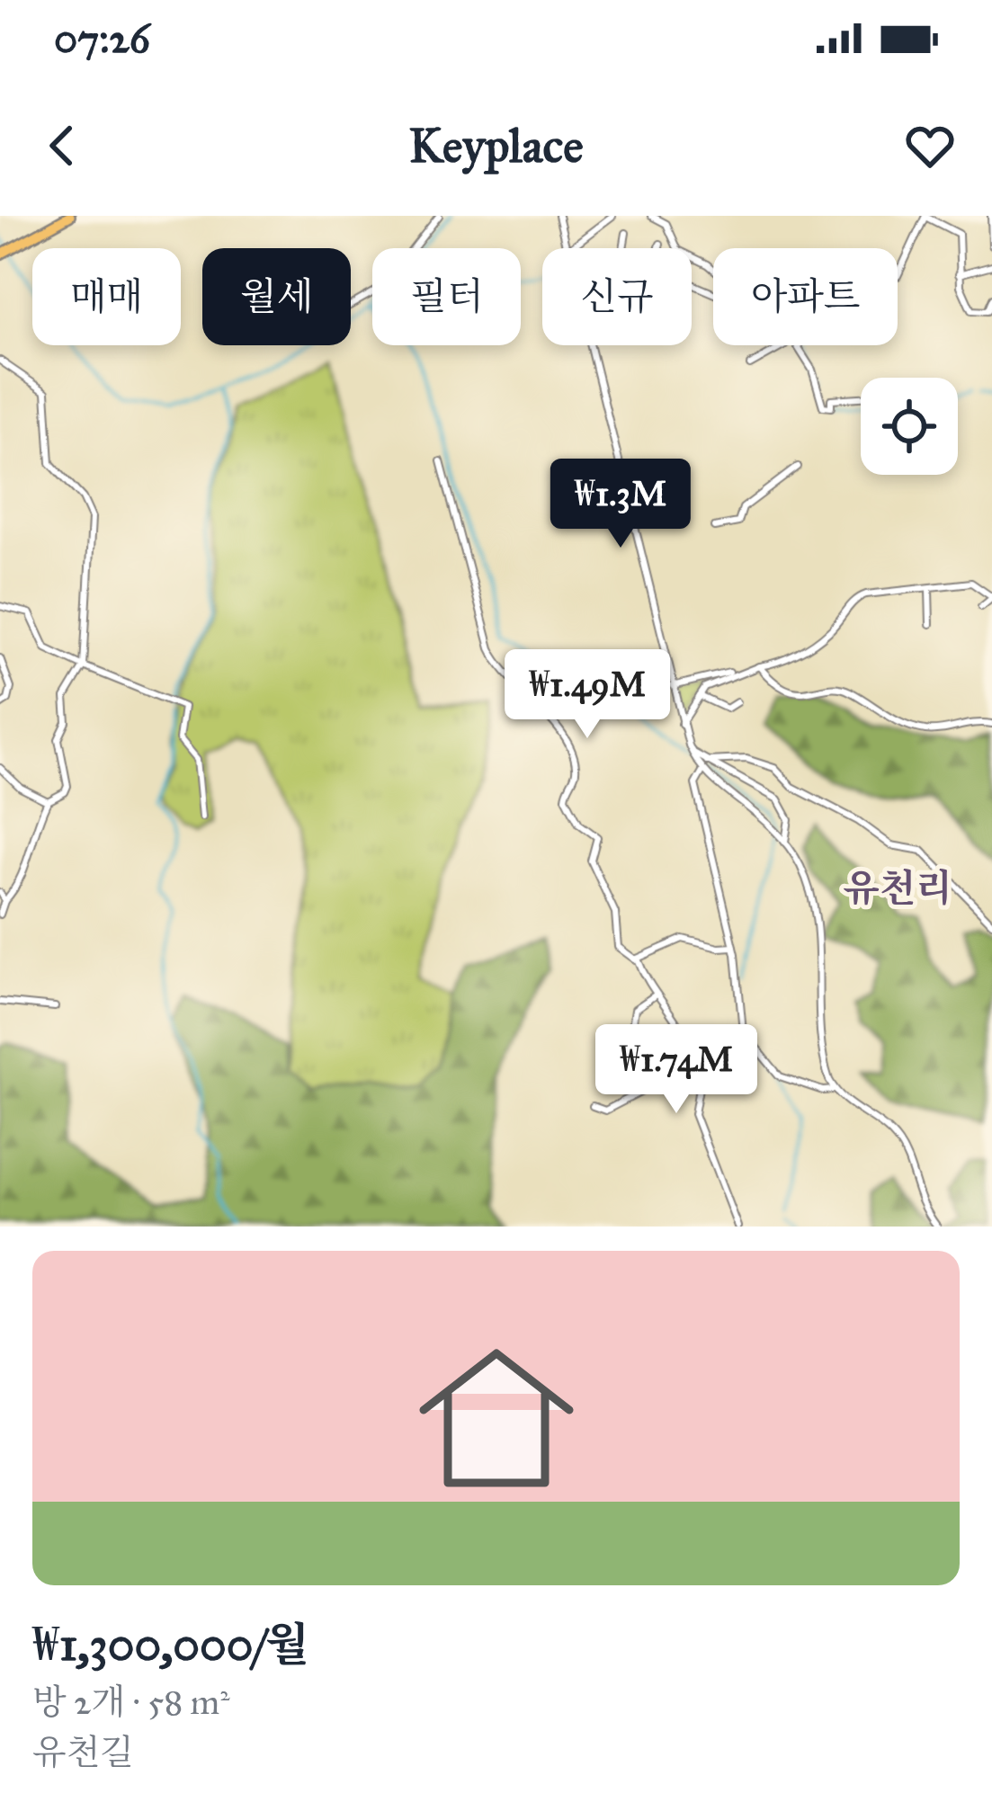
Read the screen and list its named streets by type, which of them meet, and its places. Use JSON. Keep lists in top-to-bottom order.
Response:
{
  "districts": ["유천리"],
  "page": {
    "status": "07:26",
    "header": "Keyplace",
    "chip": [
      "매매",
      "월세",
      "필터",
      "신규",
      "아파트"
    ],
    "price": ["₩1.3M", "₩1.49M", "₩1.74M"],
    "list": [
      {
        "name": "₩1,300,000/월",
        "note": "방 2개 · 58 m² · 유천길"
      }
    ]
  }
}
